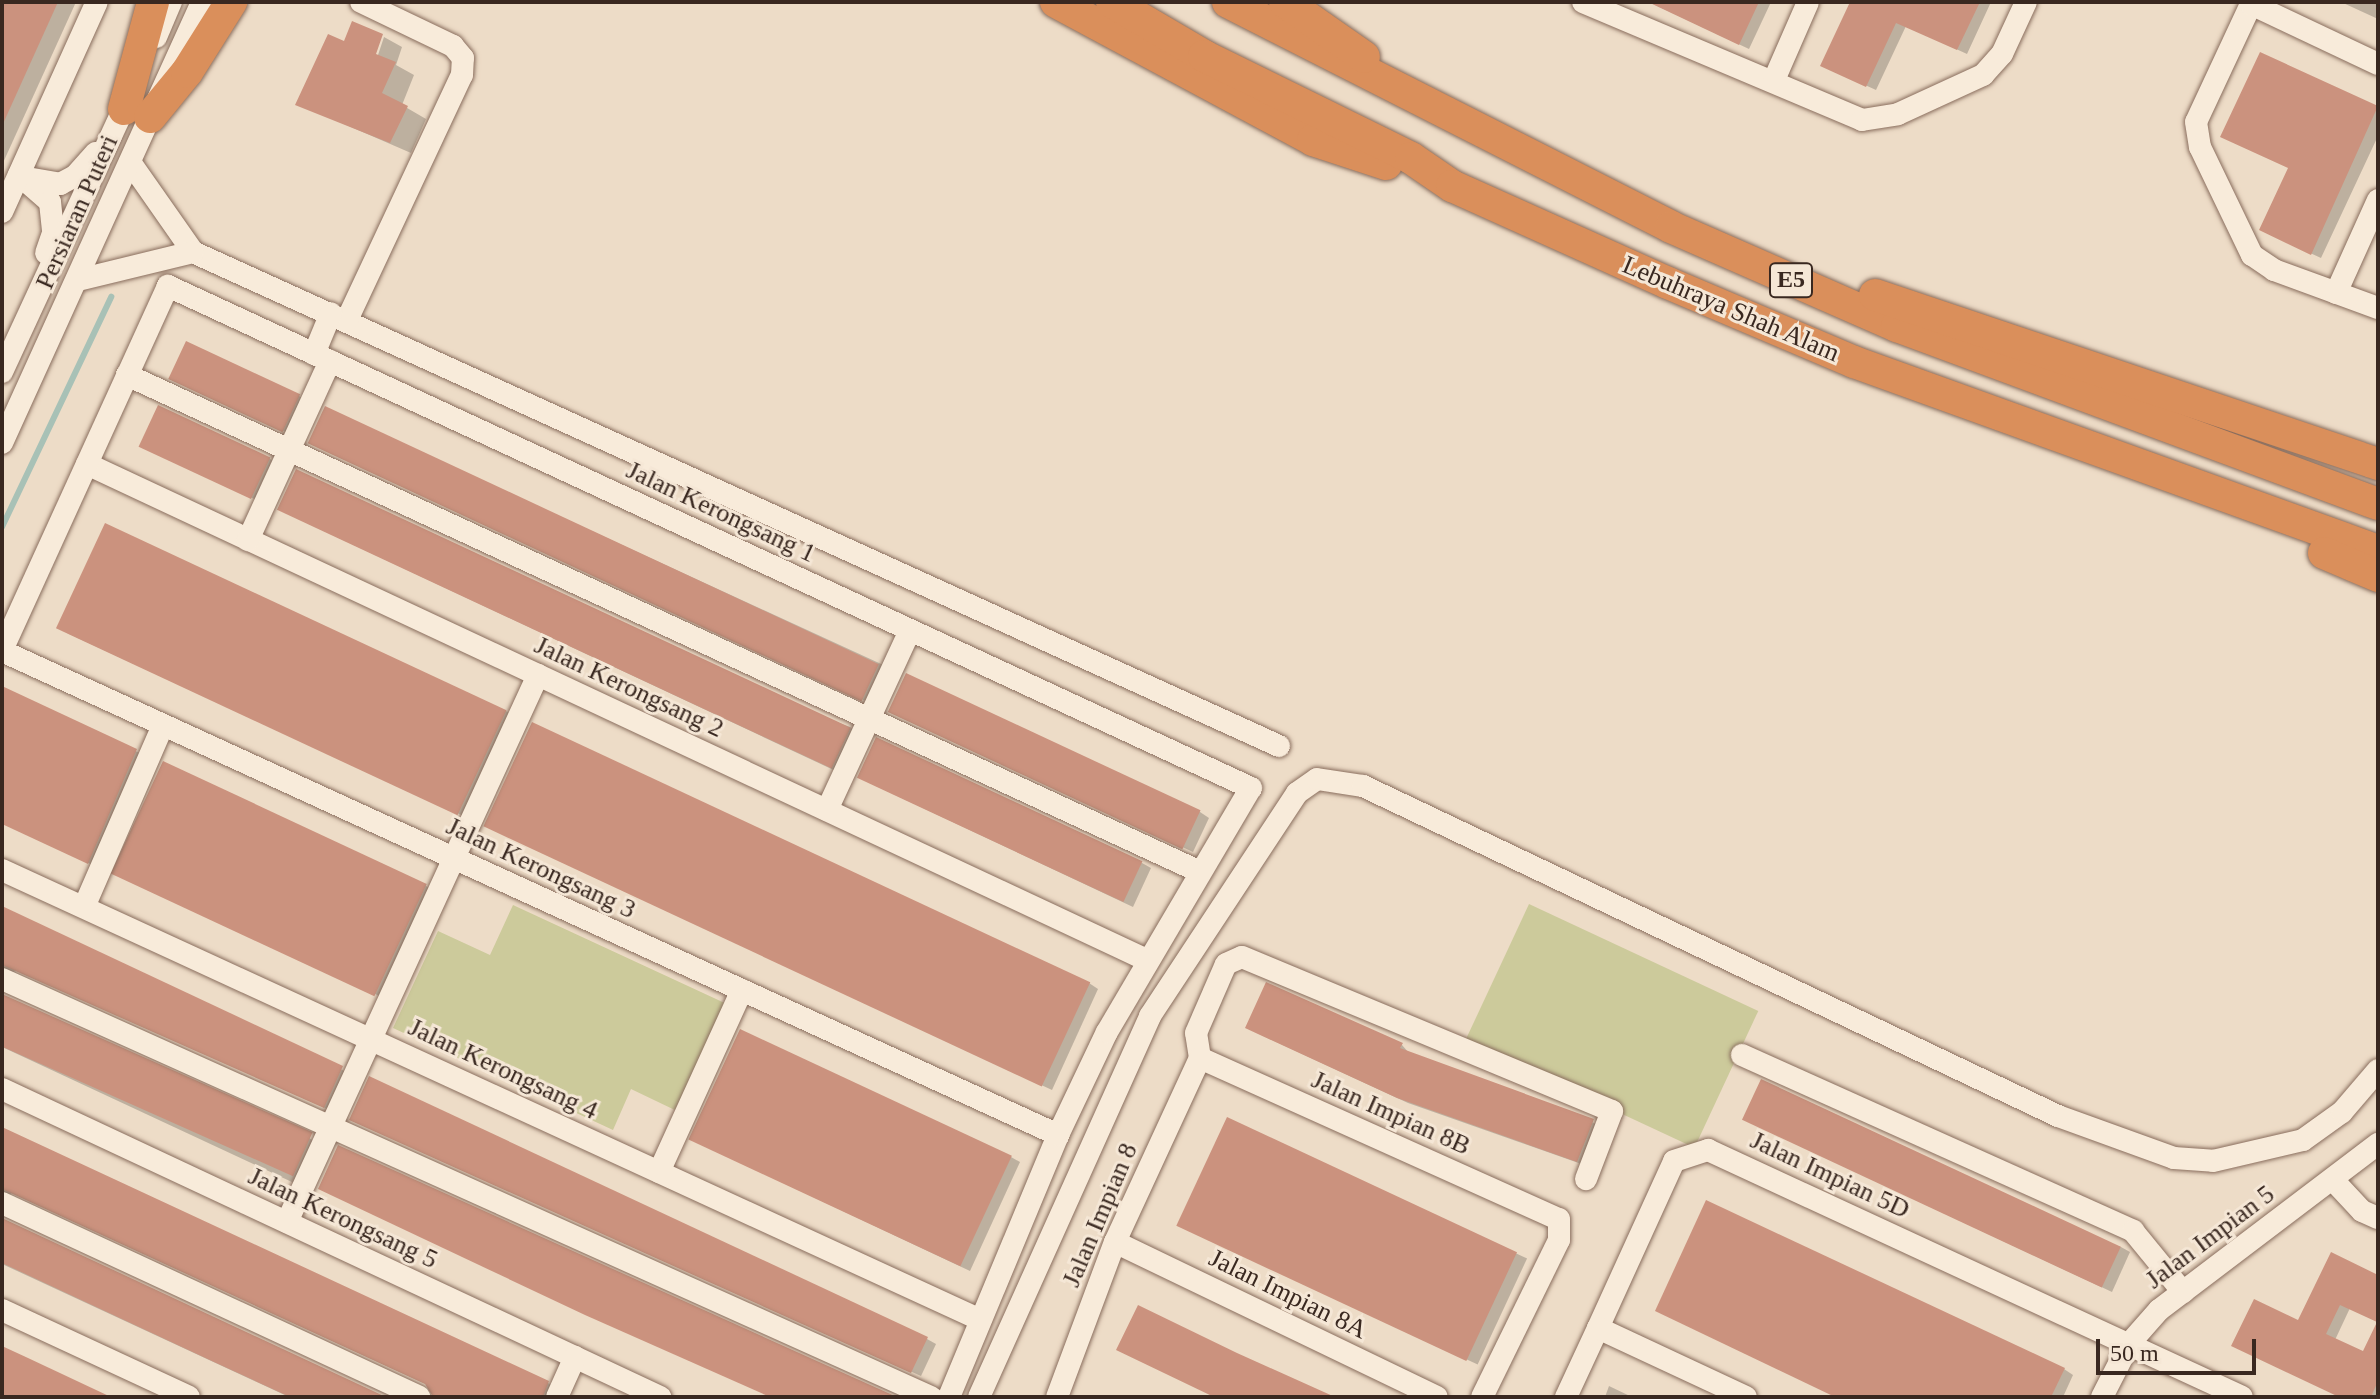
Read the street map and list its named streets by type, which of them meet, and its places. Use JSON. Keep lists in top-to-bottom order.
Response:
{
  "streets": {
    "highway": ["E5", "Lebuhraya Shah Alam"],
    "street": [
      "Persiaran Puteri",
      "Jalan Kerongsang 1",
      "Jalan Kerongsang 2",
      "Jalan Kerongsang 3",
      "Jalan Kerongsang 4",
      "Jalan Impian 8B",
      "Jalan Impian 5D",
      "Jalan Impian 8",
      "Jalan Kerongsang 5",
      "Jalan Impian 5",
      "Jalan Impian 8A"
    ]
  },
  "crossings": [
    ["Jalan Impian 8B", "Jalan Impian 8"],
    ["Jalan Impian 5D", "Jalan Impian 5"],
    ["Jalan Impian 8", "Jalan Impian 8A"]
  ],
  "scale_bar": "50 m"
}
